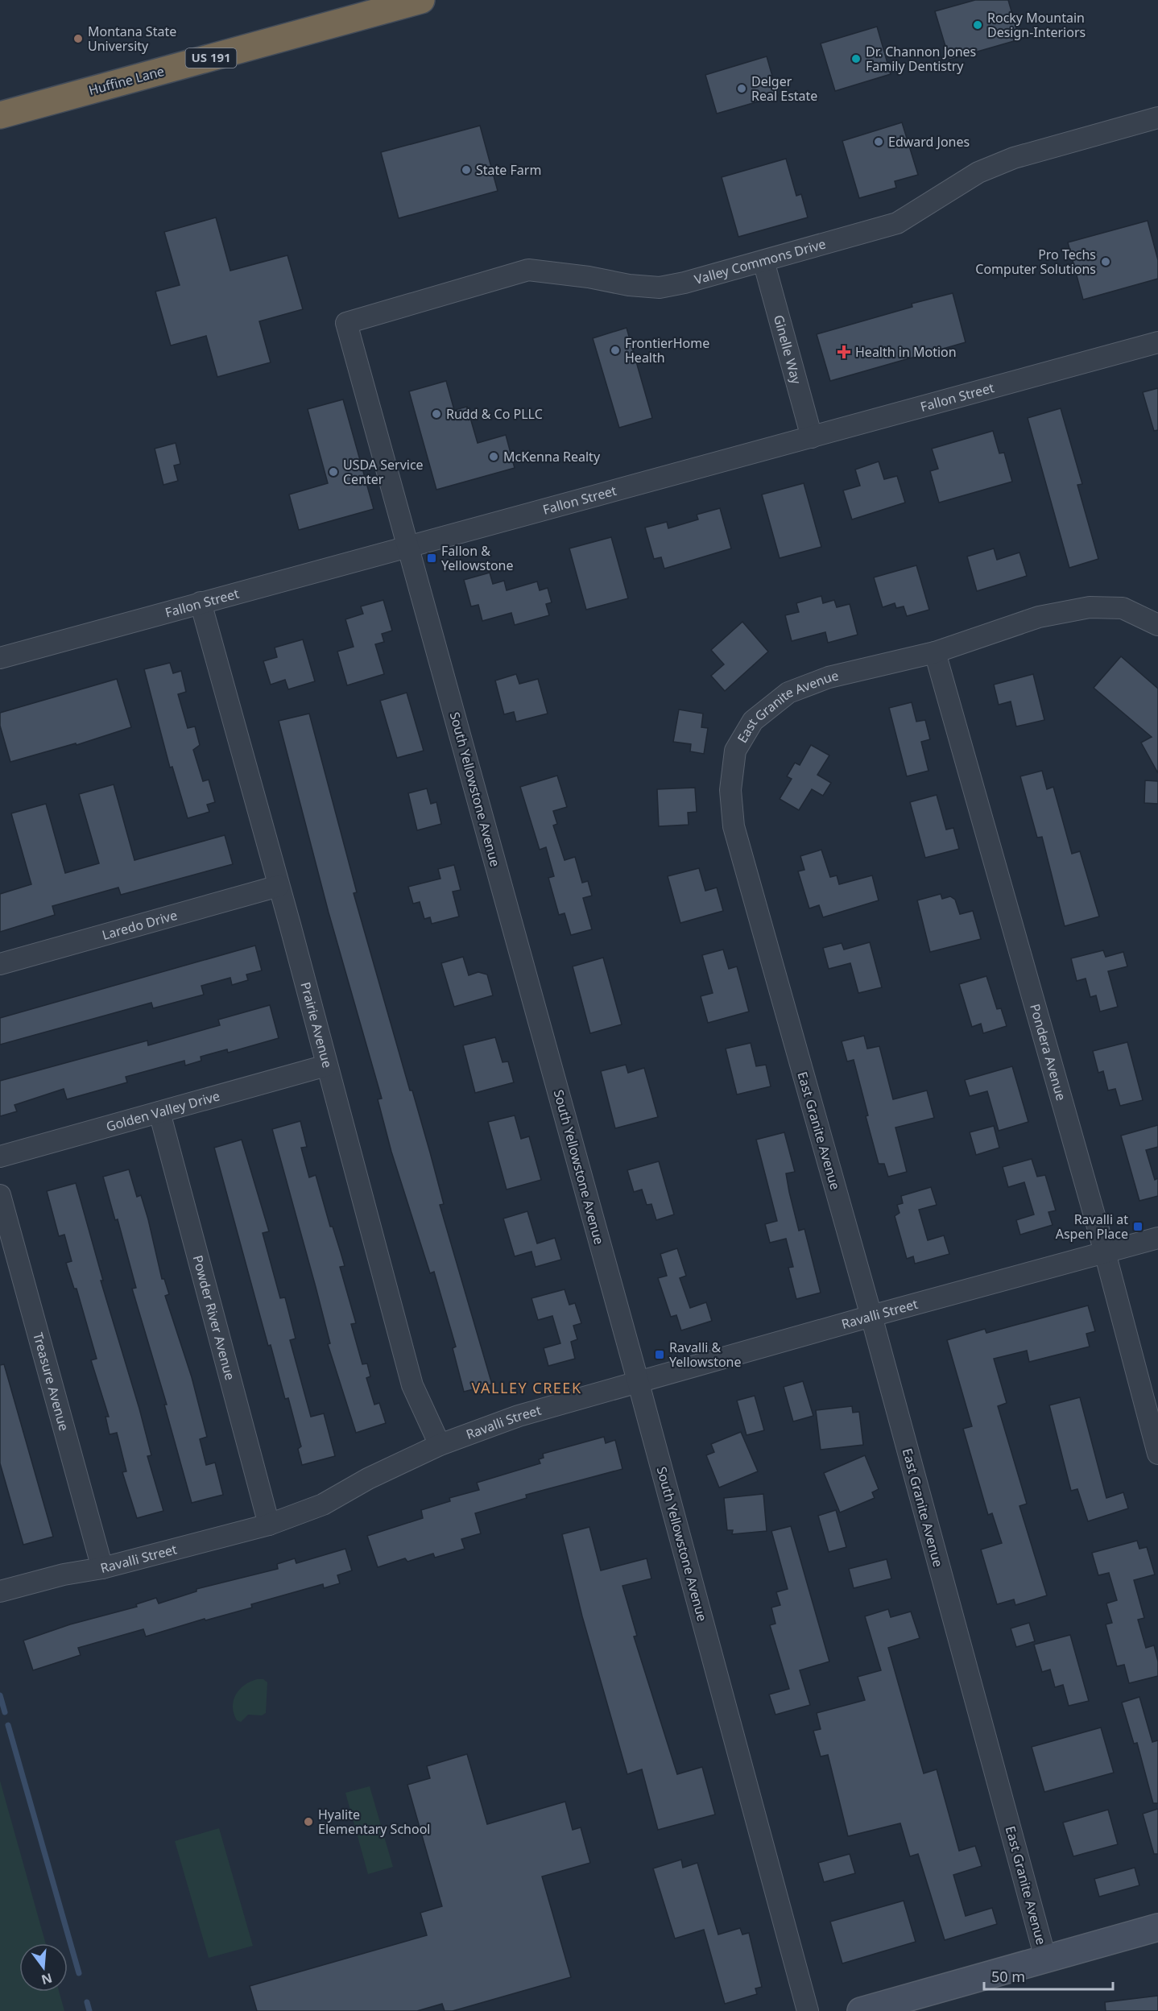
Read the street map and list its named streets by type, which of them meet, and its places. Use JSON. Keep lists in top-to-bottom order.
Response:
{
  "streets": {
    "highway": ["US 191", "Huffine Lane"],
    "street": [
      "Valley Commons Drive",
      "Ginelle Way",
      "Fallon Street",
      "East Granite Avenue",
      "South Yellowstone Avenue",
      "Laredo Drive",
      "Prairie Avenue",
      "Pondera Avenue",
      "Golden Valley Drive",
      "Ravalli Street",
      "Powder River Avenue",
      "Treasure Avenue"
    ]
  },
  "crossings": [
    ["Valley Commons Drive", "Ginelle Way"],
    ["Valley Commons Drive", "South Yellowstone Avenue"],
    ["Ginelle Way", "Fallon Street"],
    ["Fallon Street", "South Yellowstone Avenue"],
    ["Fallon Street", "Prairie Avenue"],
    ["East Granite Avenue", "Pondera Avenue"],
    ["East Granite Avenue", "Ravalli Street"],
    ["South Yellowstone Avenue", "Ravalli Street"],
    ["Laredo Drive", "Prairie Avenue"],
    ["Prairie Avenue", "Golden Valley Drive"],
    ["Prairie Avenue", "Ravalli Street"],
    ["Pondera Avenue", "Ravalli Street"],
    ["Golden Valley Drive", "Powder River Avenue"],
    ["Ravalli Street", "Powder River Avenue"],
    ["Ravalli Street", "Treasure Avenue"]
  ],
  "districts": ["VALLEY CREEK"],
  "places": {
    "other": [
      "Rocky Mountain Design-Interiors",
      "Montana State University",
      "Dr. Channon Jones Family Dentistry",
      "Delger Real Estate",
      "Edward Jones",
      "State Farm",
      "Pro Techs Computer Solutions",
      "FrontierHome Health",
      "Rudd & Co PLLC",
      "McKenna Realty",
      "USDA Service Center",
      "Hyalite Elementary School"
    ],
    "health": ["Health in Motion"],
    "transit": ["Fallon & Yellowstone", "Ravalli at Aspen Place", "Ravalli & Yellowstone"]
  },
  "scale_bar": "50 m",
  "north": "bottom"
}
